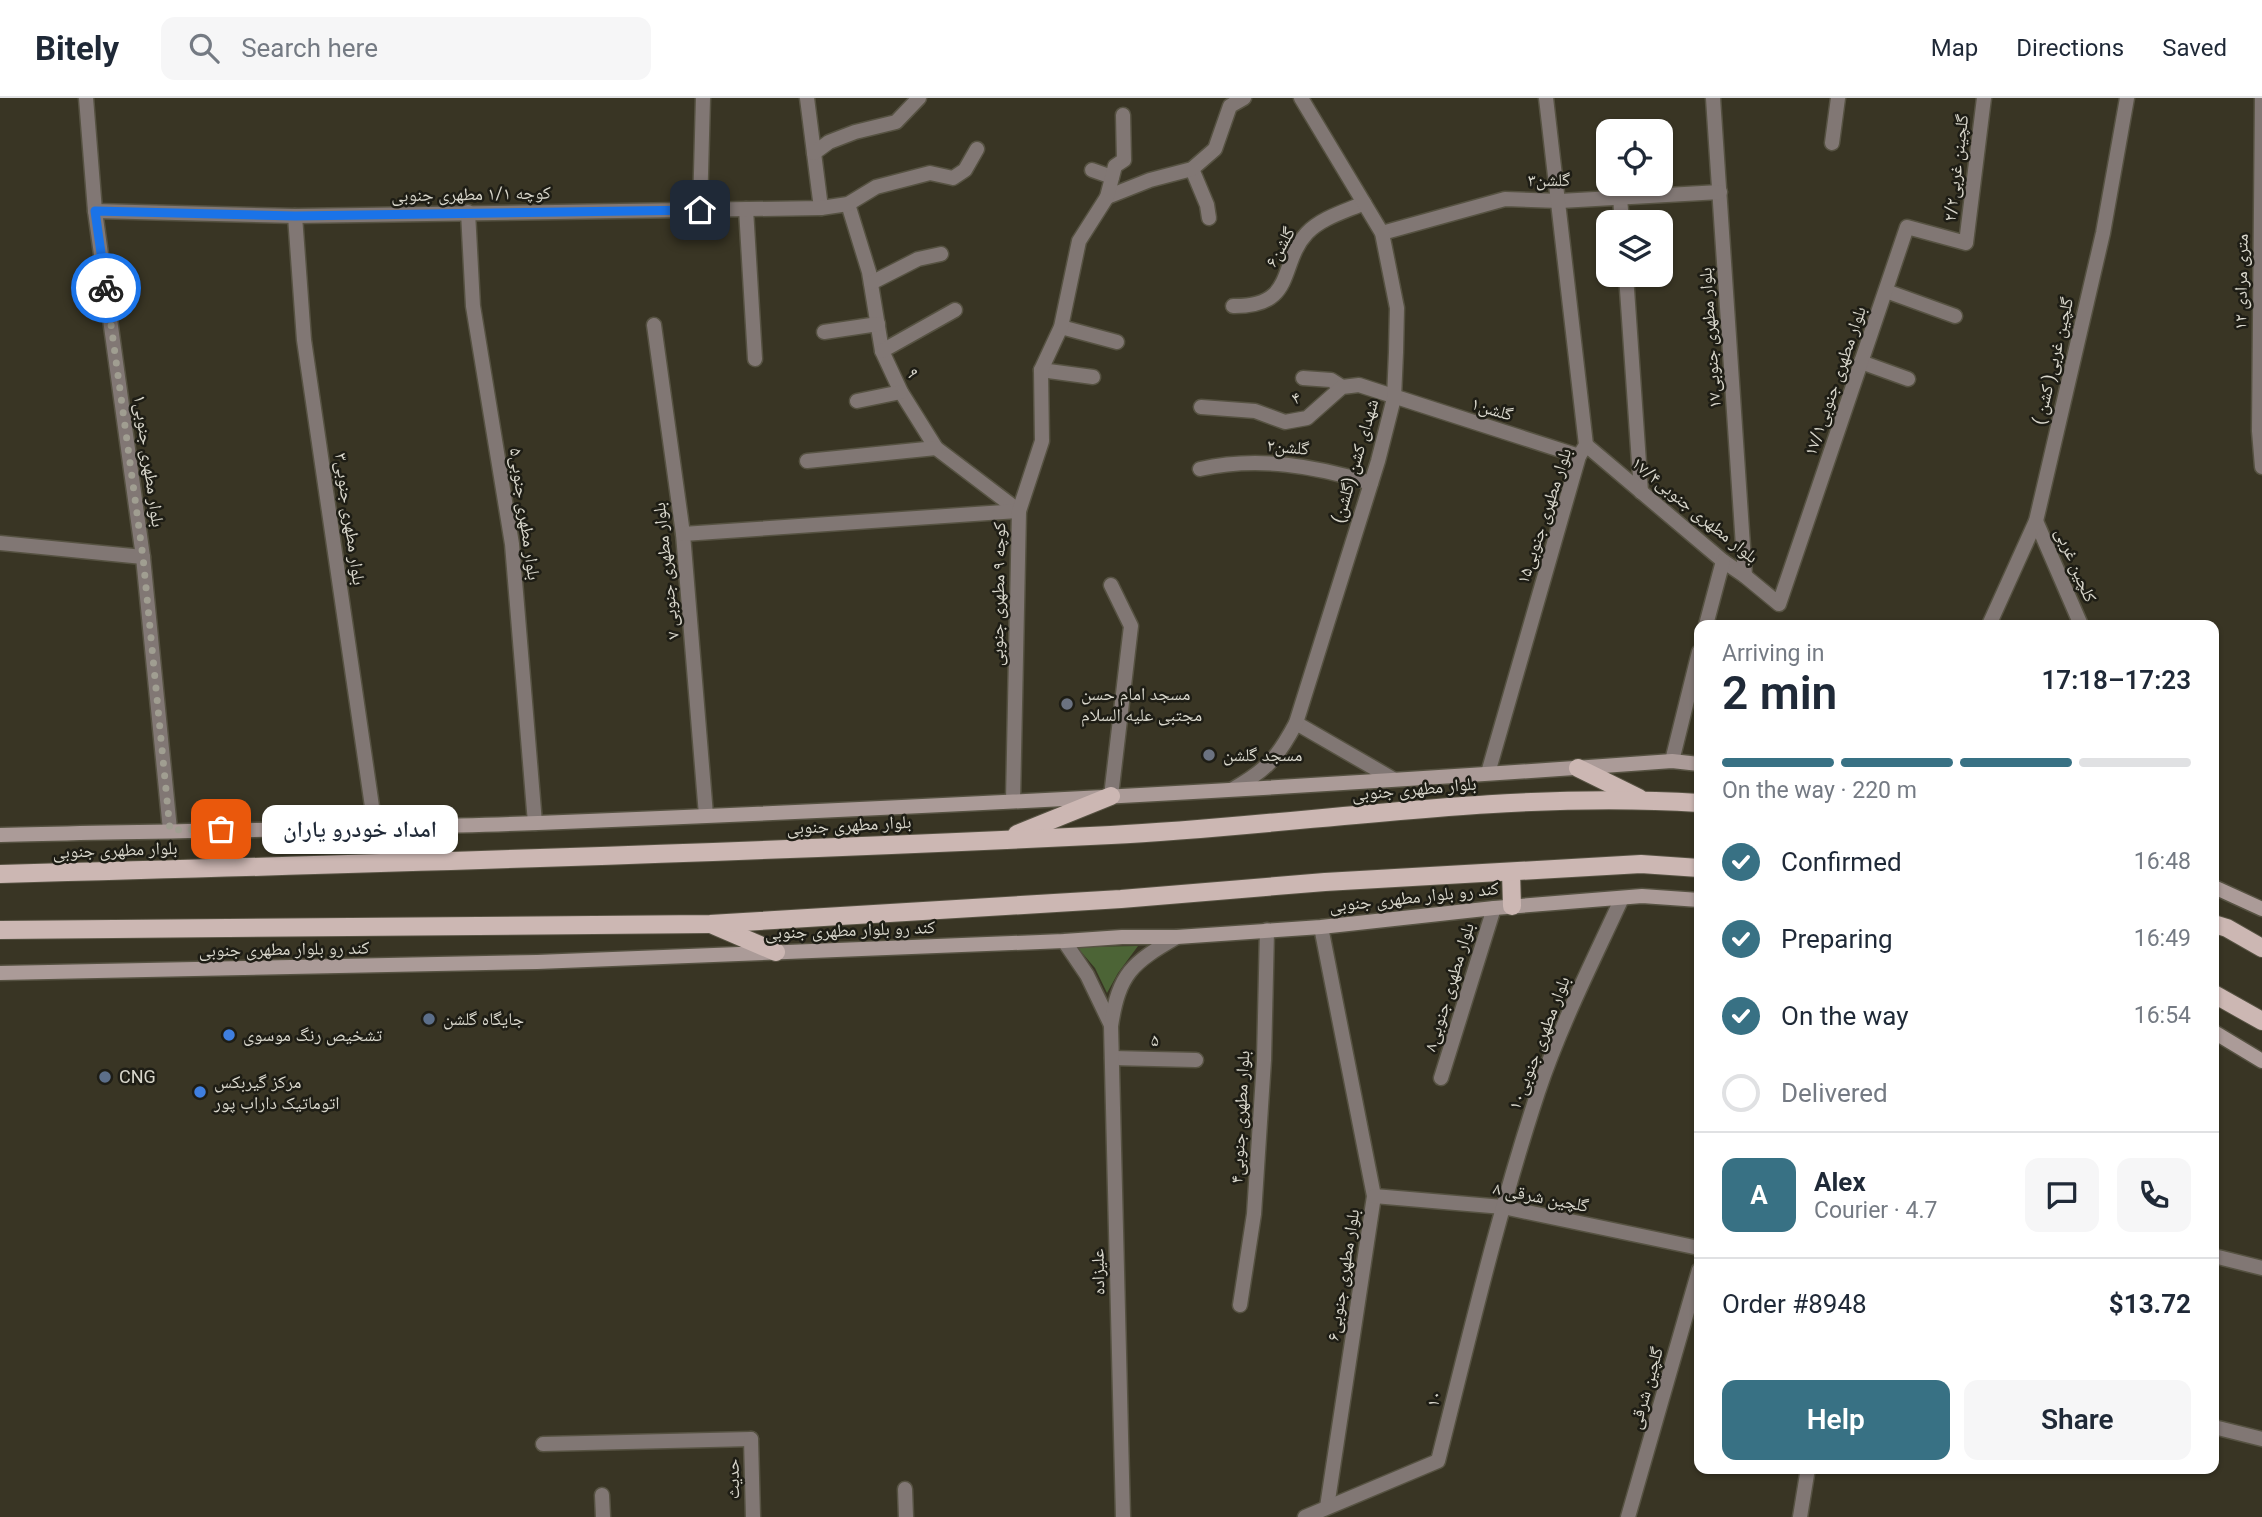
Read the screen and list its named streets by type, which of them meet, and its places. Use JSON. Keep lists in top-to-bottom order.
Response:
{
  "streets": {
    "main road": ["بلوار مطهری جنوبی", "کند رو بلوار مطهری جنوبی"],
    "street": [
      "گلچینن غربی۲/۲",
      "گلشن۳",
      "کوچه ۱/۱ مطهری جنوبی",
      "گلشن۶",
      "۱۲ متری مرادی",
      "بلوار مطهری جنوبی۱۷",
      "گلچین غربی( کشن )",
      "۹",
      "بلوار مطهری جنوبی۱۷/۱",
      "۴",
      "گلشن۱",
      "گلشن۲",
      "۱بلوار مطهری جنوبی",
      "شهدای کشن (گلشن)",
      "بلوار مطهری جنوبی۱۷/۴",
      "۵بلوار مطهری جنوبی",
      "بلوار مطهری جنوبی۱۵",
      "بلوار مطهری جنوبی۳",
      "کلچین غربی",
      "۷ بلوار مطهری جنوبی",
      "کوچه ۹ مطهری جنوبی",
      "۸بلوار مطهری جنوبی",
      "۵",
      "بلوار مطهری جنوبی۱۰",
      "بلوار مطهری جنوبی۴",
      "۸ گلچین شرقی",
      "علیزاده",
      "بلوار مطهری جنوبی۶",
      "گلچین شرقی",
      "۱۰",
      "حدیث"
    ]
  },
  "crossings": [
    ["گلچینن غربی۲/۲", "بلوار مطهری جنوبی۱۷/۱"],
    ["گلشن۳", "بلوار مطهری جنوبی۱۷"],
    ["گلشن۳", "شهدای کشن (گلشن)"],
    ["گلشن۳", "بلوار مطهری جنوبی۱۵"],
    ["کوچه ۱/۱ مطهری جنوبی", "۹"],
    ["کوچه ۱/۱ مطهری جنوبی", "۱بلوار مطهری جنوبی"],
    ["کوچه ۱/۱ مطهری جنوبی", "۵بلوار مطهری جنوبی"],
    ["کوچه ۱/۱ مطهری جنوبی", "بلوار مطهری جنوبی۳"],
    ["گلشن۶", "شهدای کشن (گلشن)"],
    ["بلوار مطهری جنوبی۱۷", "بلوار مطهری جنوبی۱۷/۴"],
    ["گلچین غربی( کشن )", "کلچین غربی"],
    ["۹", "کوچه ۹ مطهری جنوبی"],
    ["بلوار مطهری جنوبی۱۷/۱", "بلوار مطهری جنوبی۱۷/۴"],
    ["گلشن۱", "شهدای کشن (گلشن)"],
    ["گلشن۱", "بلوار مطهری جنوبی۱۷/۴"],
    ["گلشن۱", "بلوار مطهری جنوبی۱۵"],
    ["گلشن۲", "شهدای کشن (گلشن)"],
    ["بلوار مطهری جنوبی۱۷/۴", "بلوار مطهری جنوبی۱۵"],
    ["کند رو بلوار مطهری جنوبی", "۸بلوار مطهری جنوبی"],
    ["کند رو بلوار مطهری جنوبی", "بلوار مطهری جنوبی۱۰"],
    ["کند رو بلوار مطهری جنوبی", "بلوار مطهری جنوبی۴"],
    ["کند رو بلوار مطهری جنوبی", "علیزاده"],
    ["کند رو بلوار مطهری جنوبی", "بلوار مطهری جنوبی۶"],
    ["۵", "علیزاده"],
    ["بلوار مطهری جنوبی۱۰", "۸ گلچین شرقی"],
    ["بلوار مطهری جنوبی۱۰", "۱۰"],
    ["۸ گلچین شرقی", "بلوار مطهری جنوبی۶"],
    ["۸ گلچین شرقی", "۱۰"],
    ["بلوار مطهری جنوبی۶", "۱۰"]
  ],
  "places": [
    "مسجد امام حسن مجتبی علیه السلام",
    "مسجد گلشن",
    "امداد خودرو یاران",
    "جایگاه گلشن",
    "تشخیص رنگ موسوی",
    "CNG",
    "مرکز گیربکس اتوماتیک داراب پور"
  ],
  "page": {
    "header": "Bitely",
    "search": "Search here",
    "nav": ["Map", "Directions", "Saved"],
    "heading": ["2 min", "Arriving in", "17:18–17:23"],
    "panel": [
      "Alex",
      "Courier · 4.7",
      "Order #8948",
      "$13.72"
    ],
    "bar": "On the way · 220 m",
    "bubble": "امداد خودرو یاران",
    "list": [
      ["Confirmed", "16:48"],
      ["Preparing", "16:49"],
      ["On the way", "16:54"],
      "Delivered"
    ],
    "round": "A",
    "buttons": ["Help", "Share"]
  }
}
